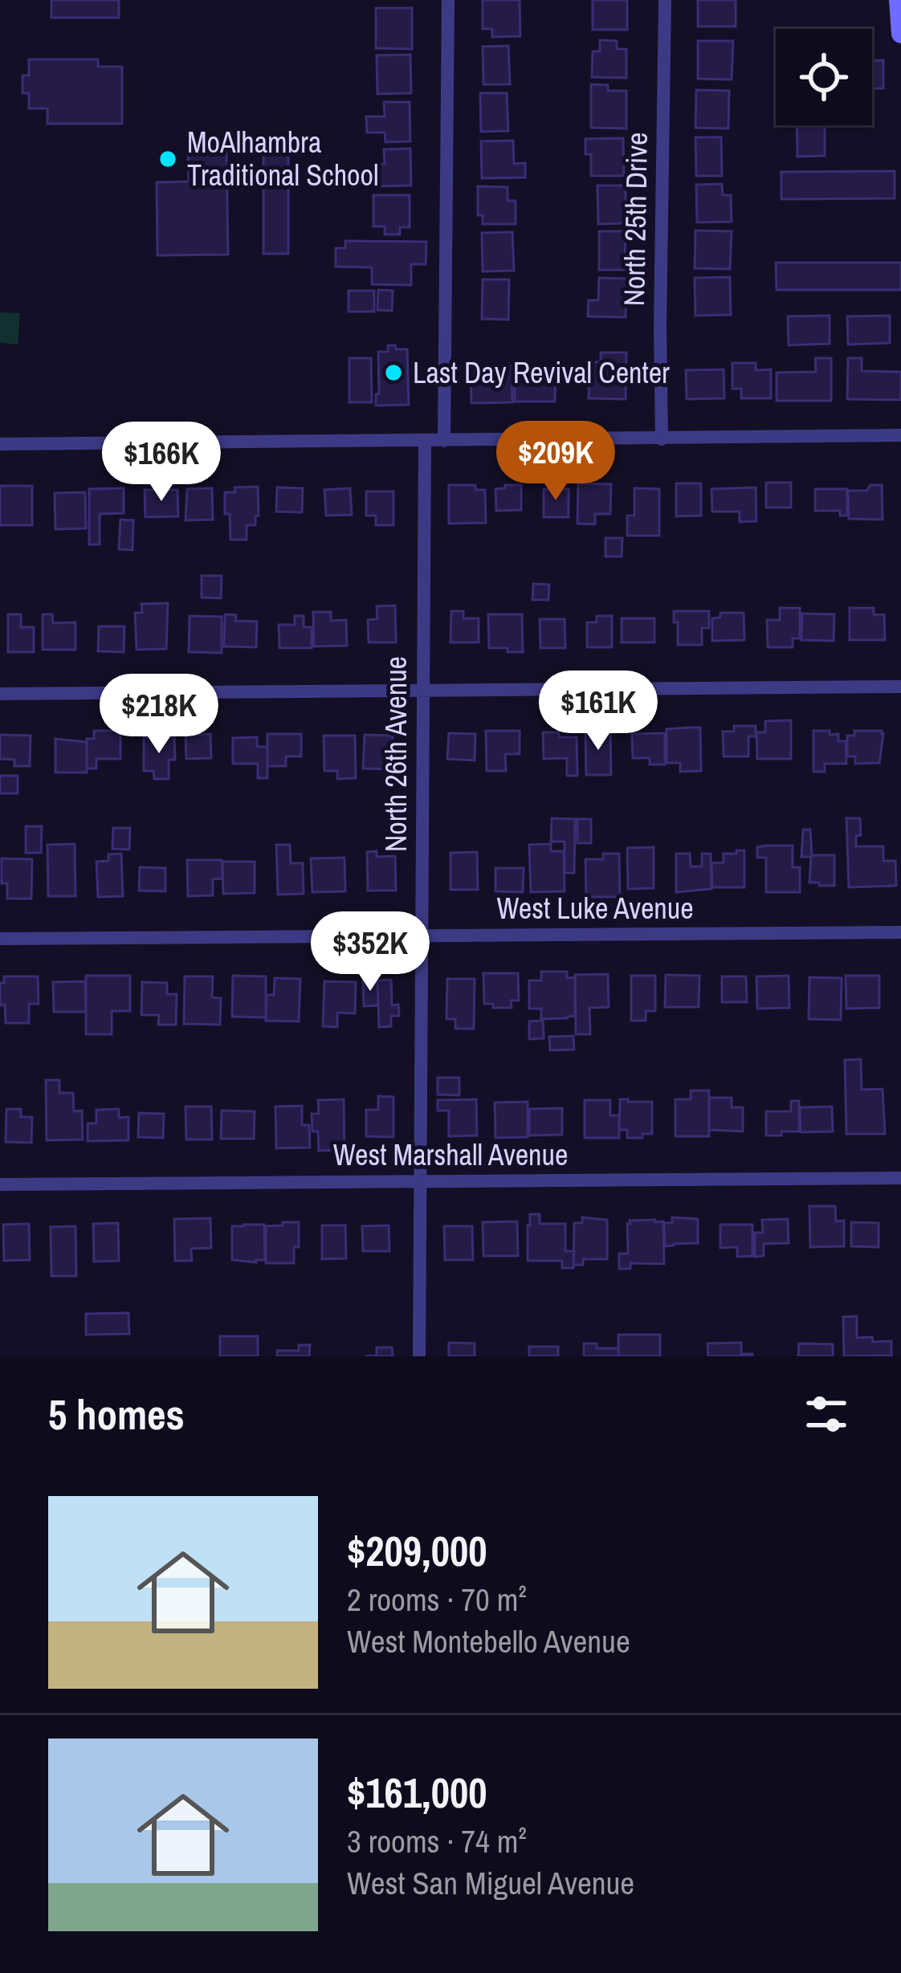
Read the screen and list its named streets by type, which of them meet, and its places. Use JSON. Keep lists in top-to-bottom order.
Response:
{
  "streets": {
    "street": [
      "North 25th Drive",
      "North 26th Avenue",
      "West Luke Avenue",
      "West Marshall Avenue"
    ]
  },
  "crossings": [
    ["North 26th Avenue", "West Luke Avenue"],
    ["North 26th Avenue", "West Marshall Avenue"]
  ],
  "places": ["MoAlhambra Traditional School", "Last Day Revival Center"],
  "page": {
    "price": [
      "$209K",
      "$166K",
      "$161K",
      "$218K",
      "$352K"
    ],
    "heading": "5 homes",
    "list": [
      {
        "name": "$209,000",
        "note": "2 rooms · 70 m² · West Montebello Avenue"
      },
      {
        "name": "$161,000",
        "note": "3 rooms · 74 m² · West San Miguel Avenue"
      }
    ]
  }
}
